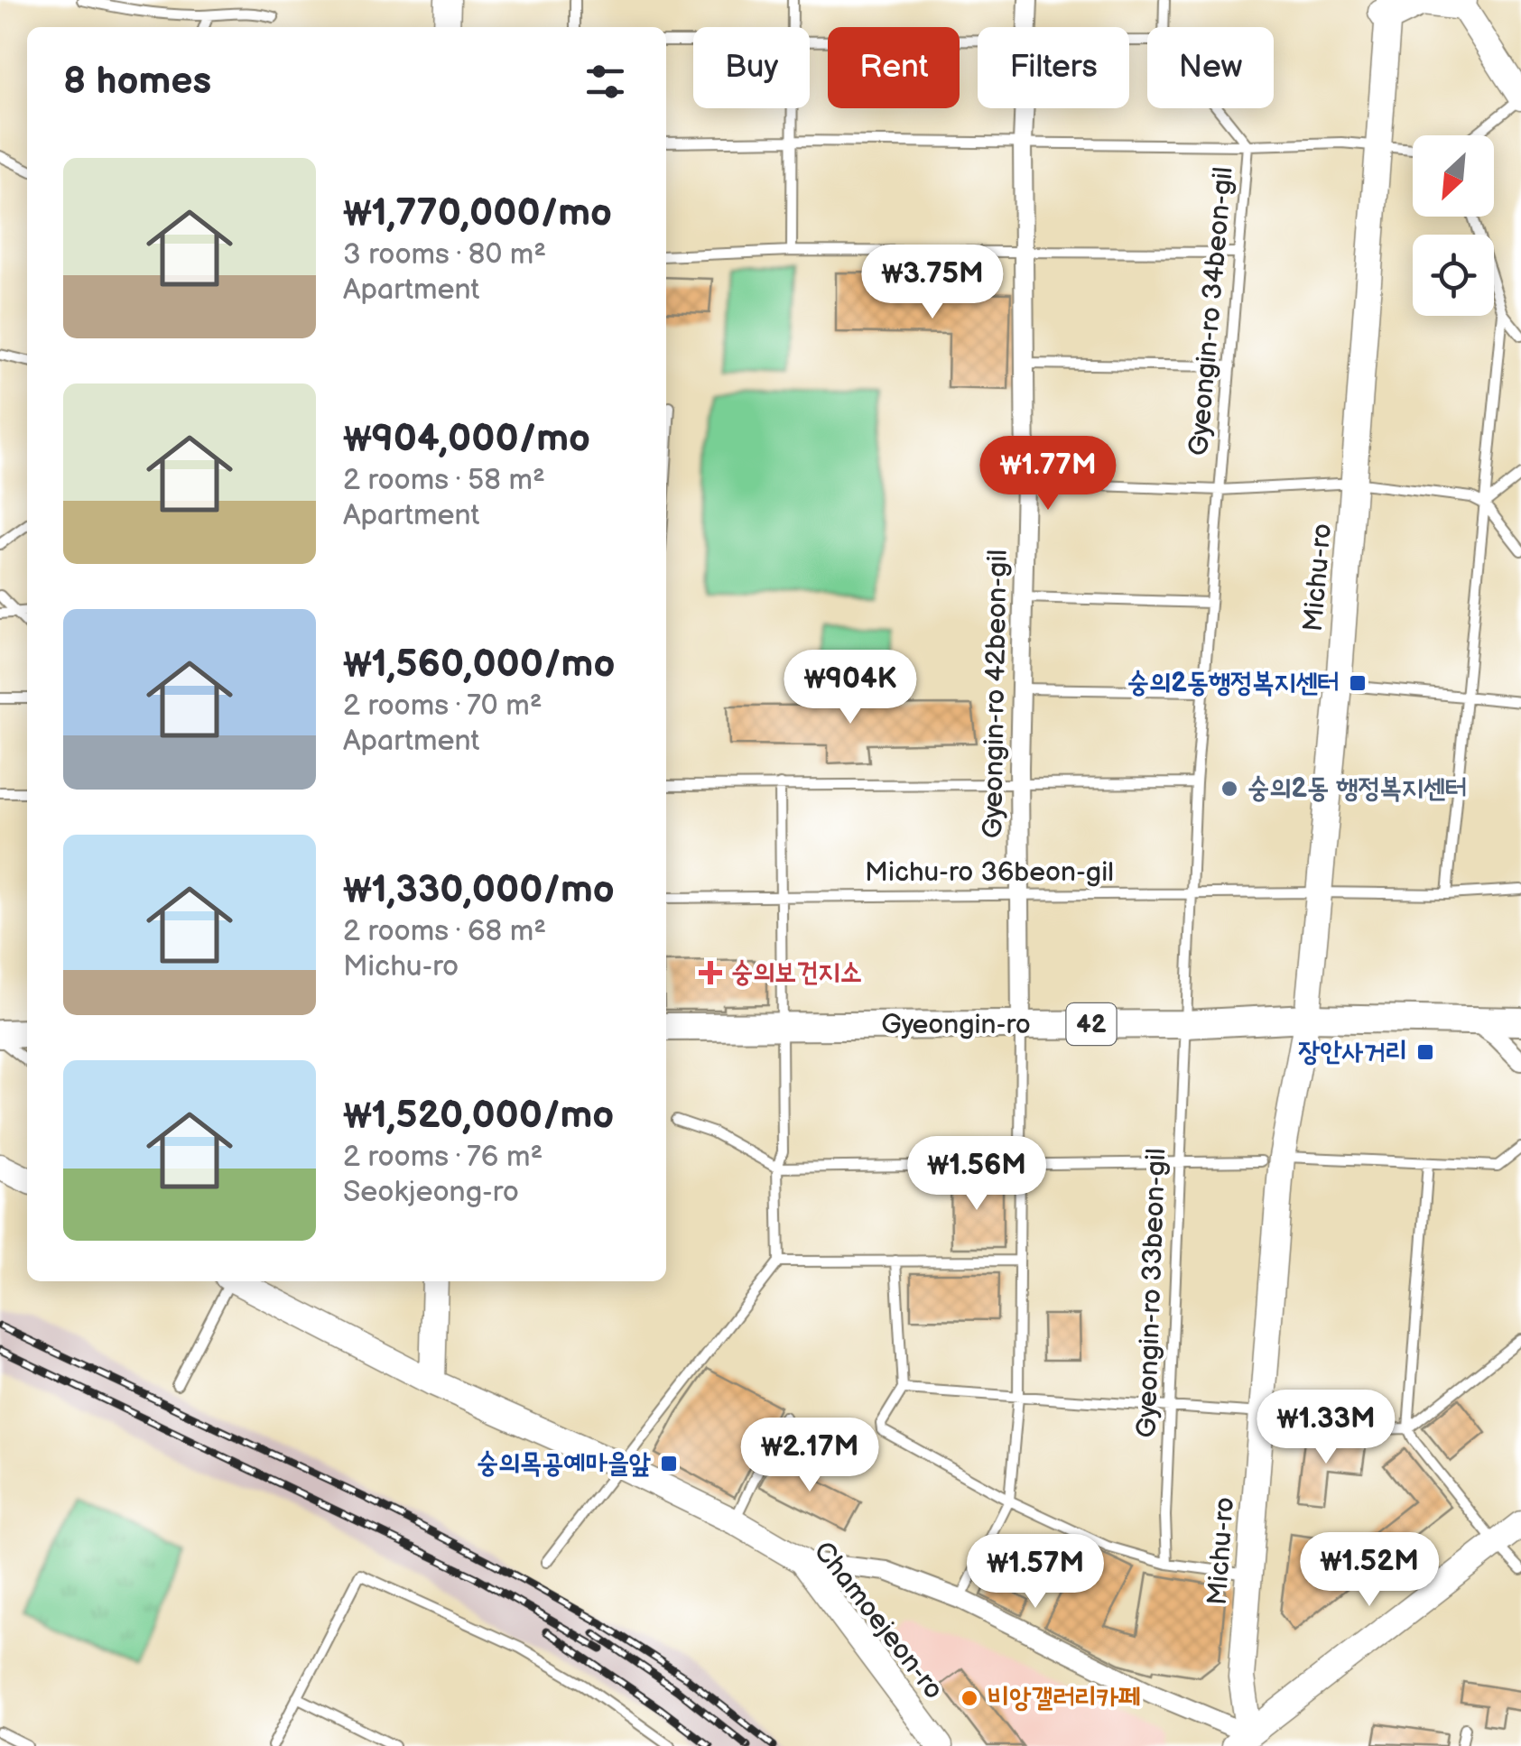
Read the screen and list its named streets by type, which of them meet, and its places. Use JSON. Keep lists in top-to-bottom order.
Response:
{
  "streets": {
    "main road": [
      "Michu-ro",
      "42",
      "Gyeongin-ro",
      "Chamoejeon-ro"
    ],
    "street": ["Gyeongin-ro 42beon-gil"],
    "lane": ["Gyeongin-ro 34beon-gil", "Michu-ro 36beon-gil", "Gyeongin-ro 33beon-gil"]
  },
  "crossings": [
    ["Gyeongin-ro 34beon-gil", "Michu-ro 36beon-gil"],
    ["Gyeongin-ro 34beon-gil", "Gyeongin-ro"],
    ["Gyeongin-ro 34beon-gil", "Gyeongin-ro 33beon-gil"],
    ["Michu-ro", "Michu-ro 36beon-gil"],
    ["Michu-ro", "Gyeongin-ro"],
    ["Gyeongin-ro 42beon-gil", "Michu-ro 36beon-gil"],
    ["Gyeongin-ro 42beon-gil", "Gyeongin-ro"],
    ["Gyeongin-ro", "Gyeongin-ro 33beon-gil"]
  ],
  "places": {
    "transit": ["숭의2동행정복지센터", "장안사거리", "숭의목공예마을앞"],
    "other": ["숭의2동 행정복지센터", "비앙갤러리카페"],
    "health": ["숭의보건지소"]
  },
  "north": "bottom left",
  "page": {
    "chip": [
      "Buy",
      "Rent",
      "Filters",
      "New"
    ],
    "heading": "8 homes",
    "list": [
      {
        "name": "₩1,770,000/mo",
        "note": "3 rooms · 80 m² · Apartment"
      },
      {
        "name": "₩904,000/mo",
        "note": "2 rooms · 58 m² · Apartment"
      },
      {
        "name": "₩1,560,000/mo",
        "note": "2 rooms · 70 m² · Apartment"
      },
      {
        "name": "₩1,330,000/mo",
        "note": "2 rooms · 68 m² · Michu-ro"
      },
      {
        "name": "₩1,520,000/mo",
        "note": "2 rooms · 76 m² · Seokjeong-ro"
      }
    ],
    "price": [
      "₩3.75M",
      "₩1.77M",
      "₩904K",
      "₩1.56M",
      "₩1.33M",
      "₩2.17M",
      "₩1.52M",
      "₩1.57M"
    ]
  }
}
